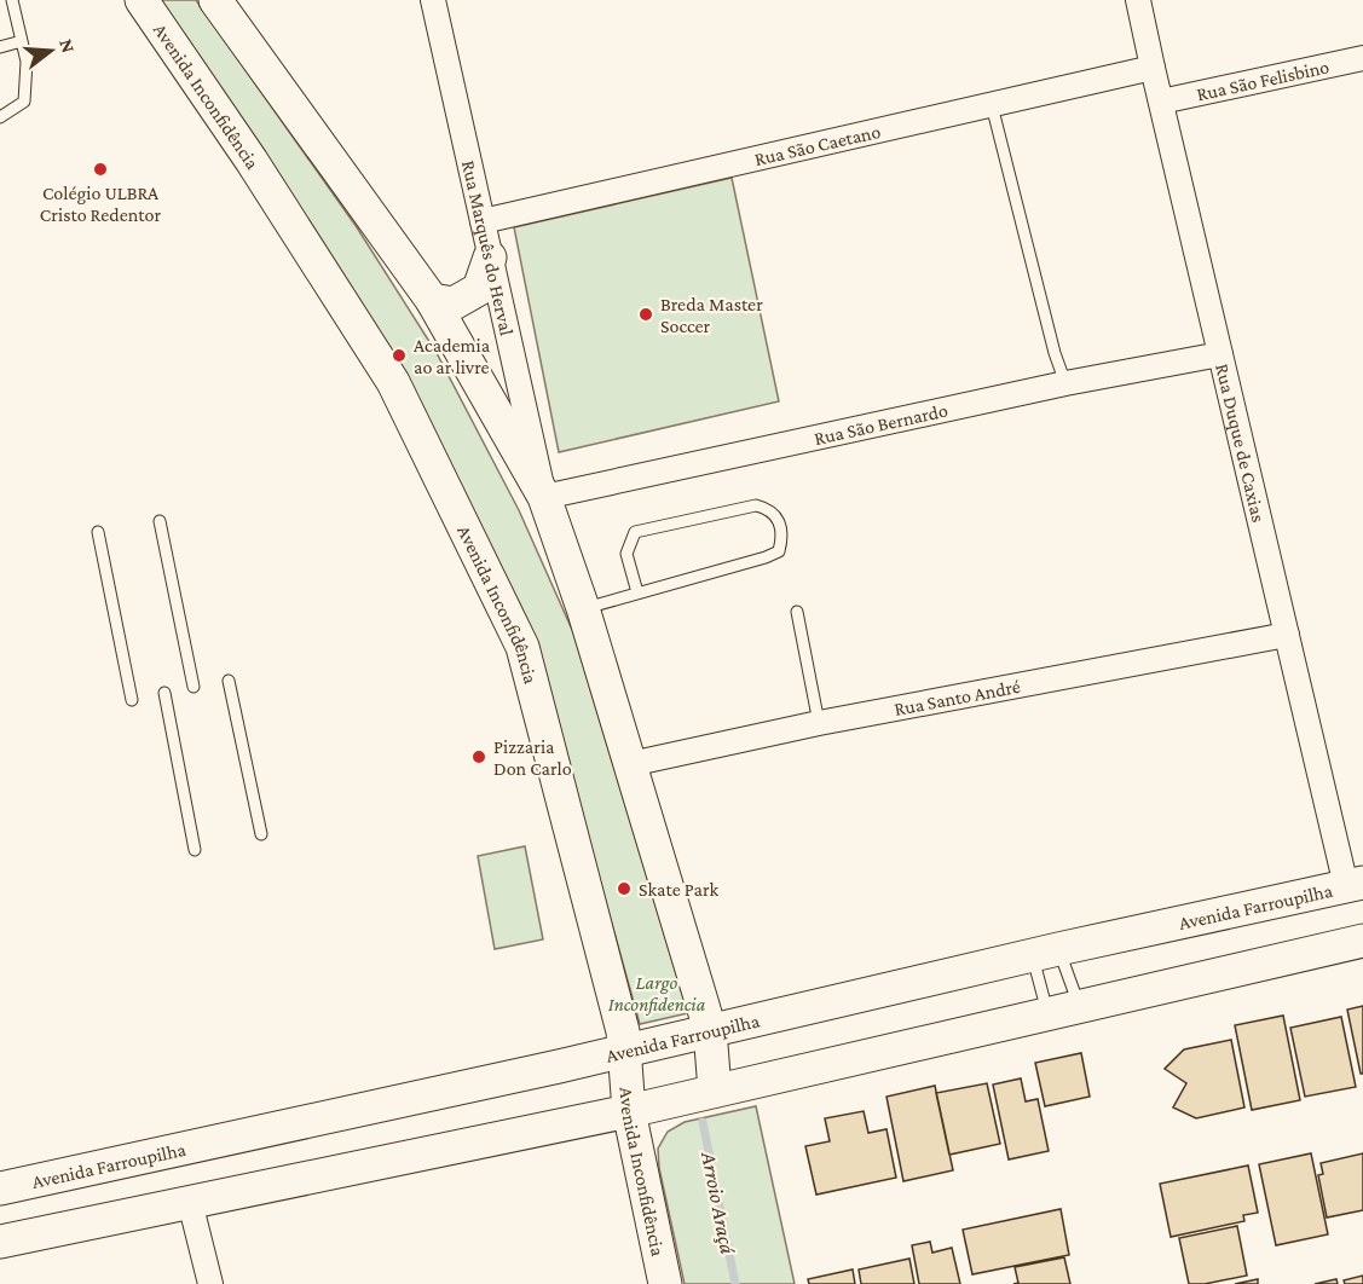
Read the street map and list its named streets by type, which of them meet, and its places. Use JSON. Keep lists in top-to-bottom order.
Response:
{
  "streets": {
    "main road": ["Avenida Inconfidência", "Avenida Farroupilha"],
    "street": [
      "Rua São Felisbino",
      "Rua São Caetano",
      "Rua Marquês do Herval",
      "Rua São Bernardo",
      "Rua Duque de Caxias",
      "Rua Santo André"
    ]
  },
  "crossings": [
    ["Rua São Felisbino", "Rua Duque de Caxias"],
    ["Avenida Inconfidência", "Avenida Farroupilha"],
    ["Rua São Caetano", "Rua Marquês do Herval"],
    ["Rua São Caetano", "Rua Duque de Caxias"],
    ["Rua Marquês do Herval", "Rua São Bernardo"],
    ["Rua São Bernardo", "Rua Duque de Caxias"],
    ["Rua Duque de Caxias", "Rua Santo André"],
    ["Rua Duque de Caxias", "Avenida Farroupilha"]
  ],
  "water": ["Arroio Araçá"],
  "parks": ["Largo Inconfidencia"],
  "places": [
    "Colégio ULBRA Cristo Redentor",
    "Breda Master Soccer",
    "Academia ao ar livre",
    "Pizzaria Don Carlo",
    "Skate Park"
  ],
  "north": "right"
}
